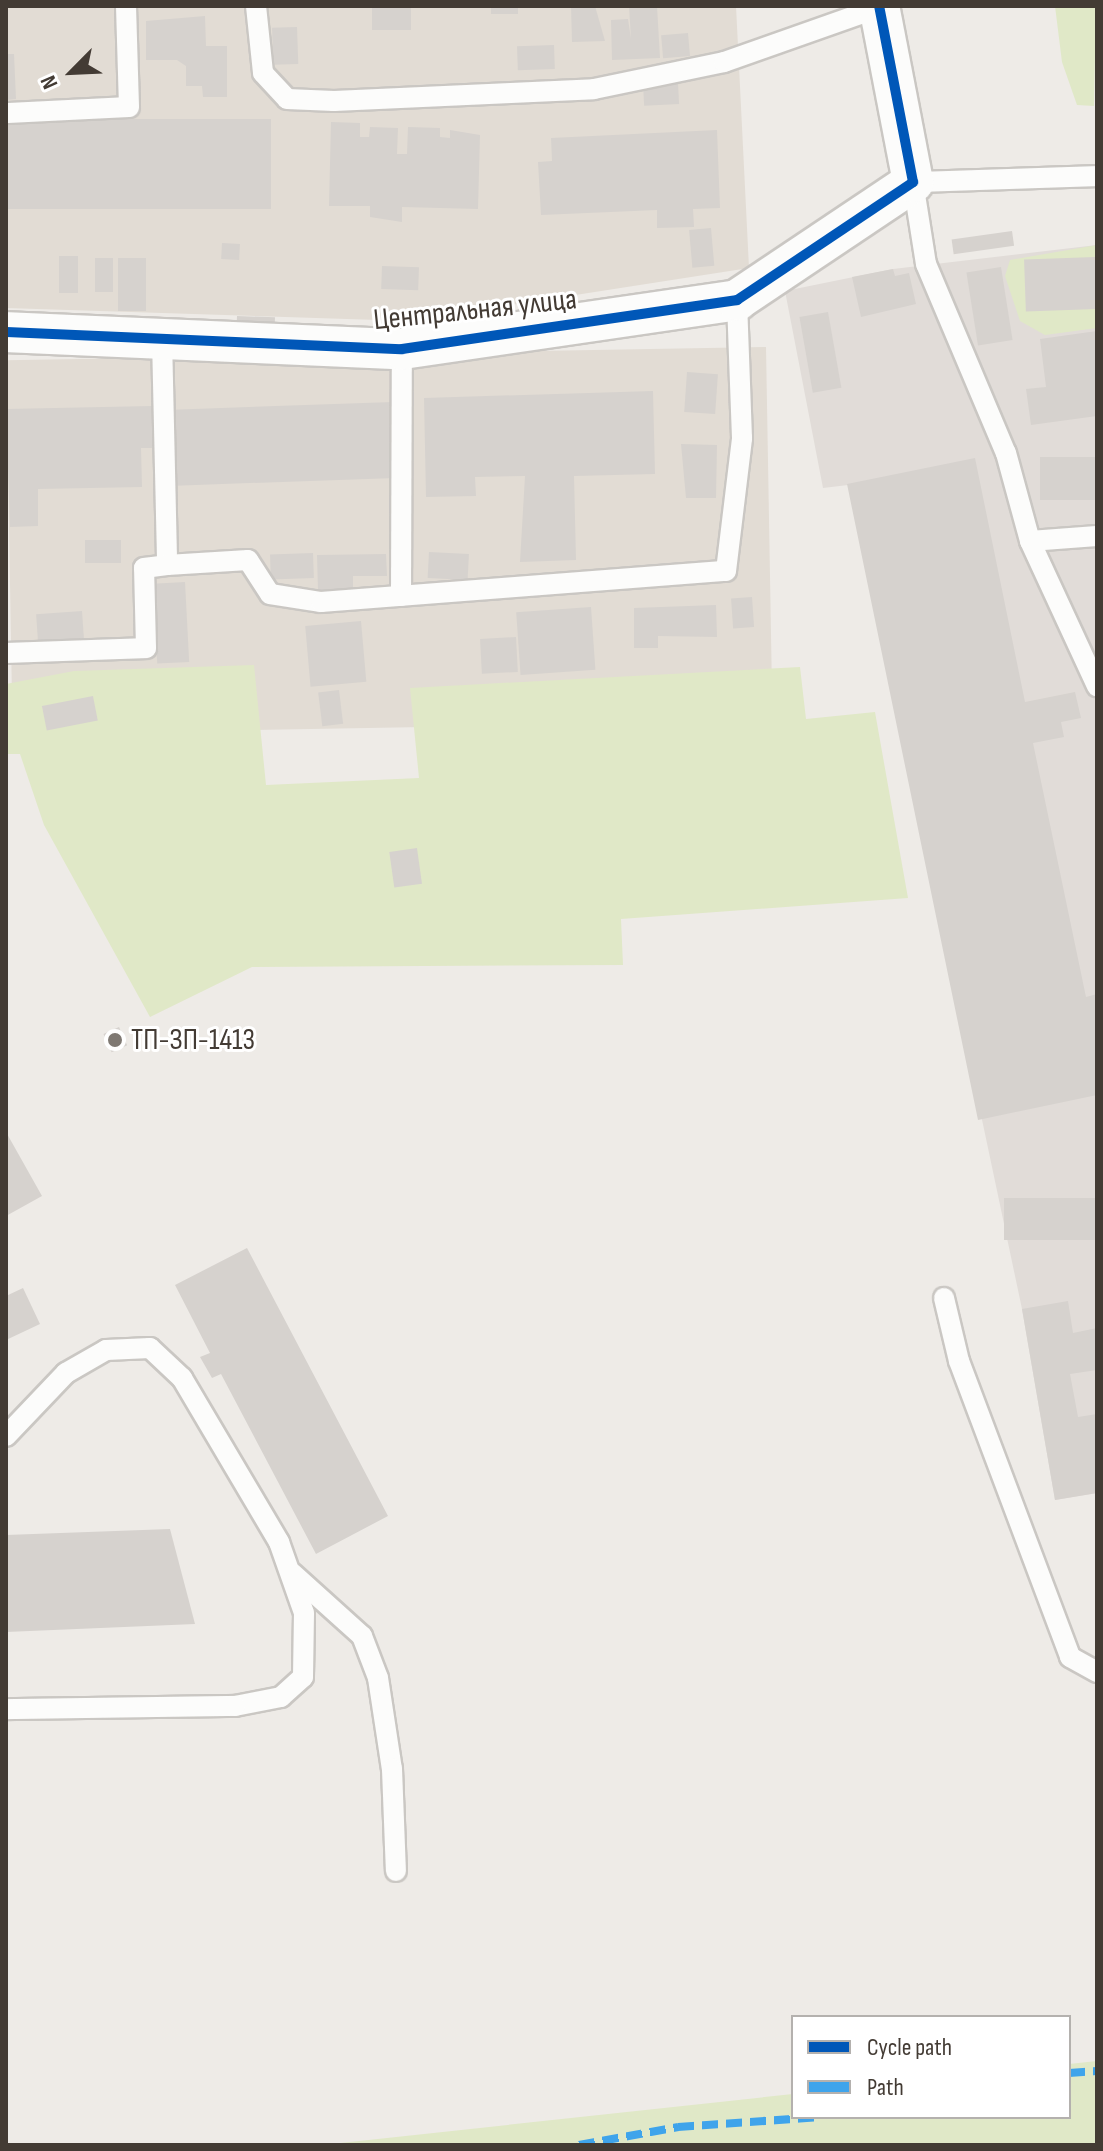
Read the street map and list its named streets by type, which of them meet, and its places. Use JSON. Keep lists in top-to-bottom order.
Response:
{
  "streets": {
    "street": ["Центральная улица"]
  },
  "places": ["ТП-ЗП-1413"],
  "legend": ["Cycle path", "Path"],
  "north": "bottom left"
}
